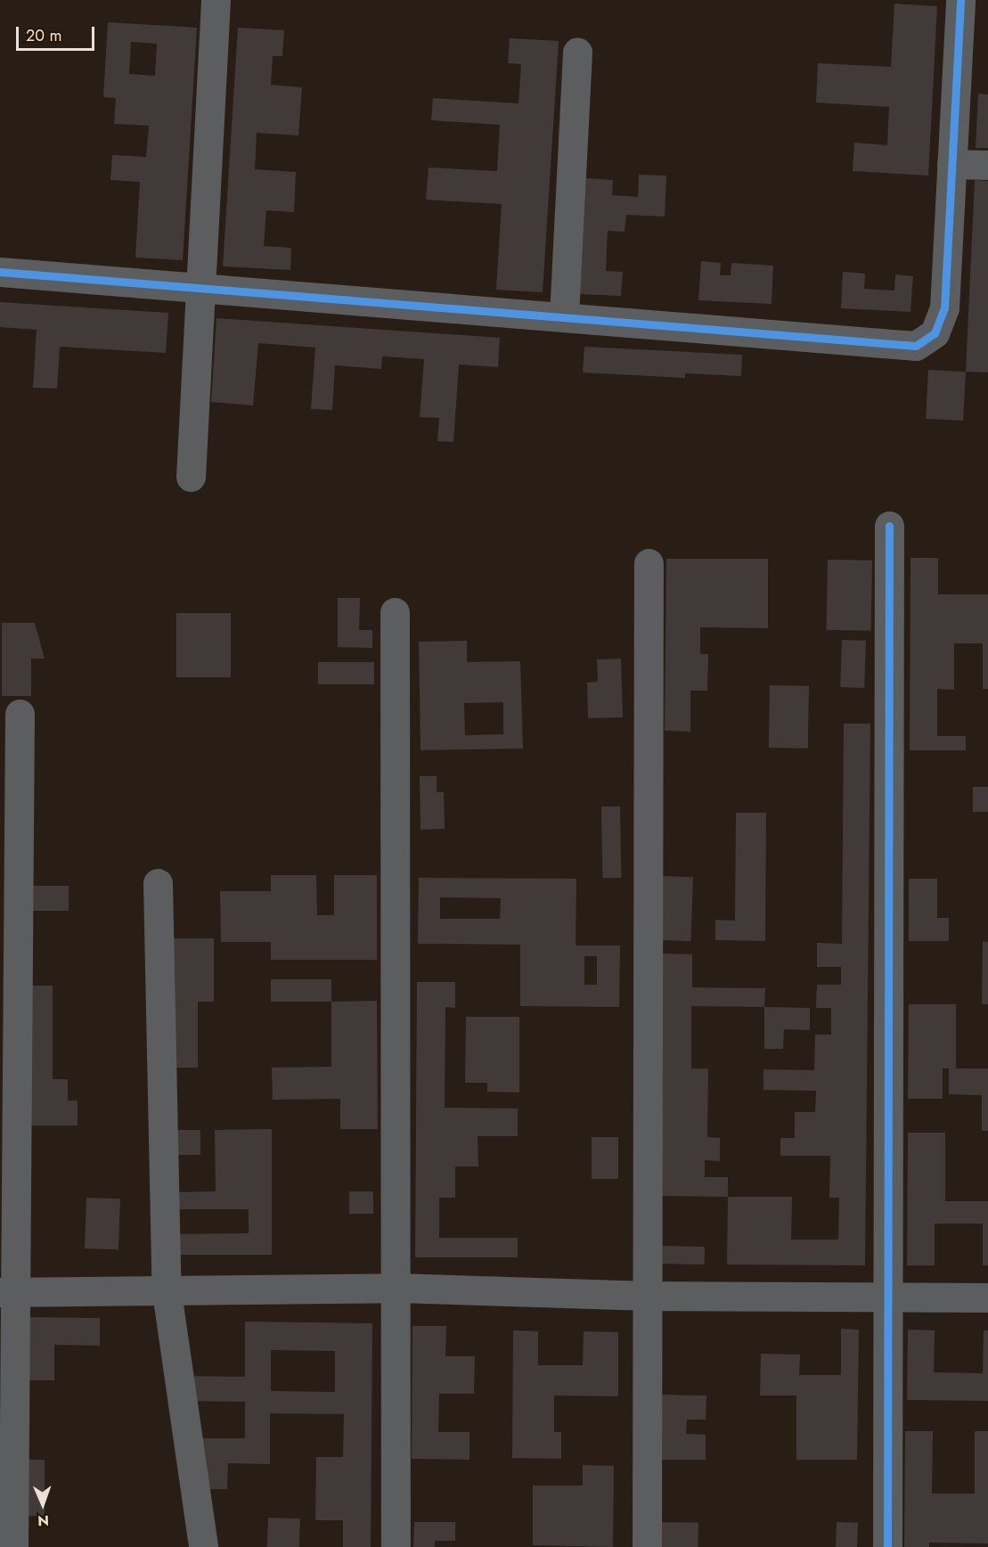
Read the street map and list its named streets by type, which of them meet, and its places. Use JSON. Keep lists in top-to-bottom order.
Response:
{
  "scale_bar": "20 m",
  "north": "bottom"
}
